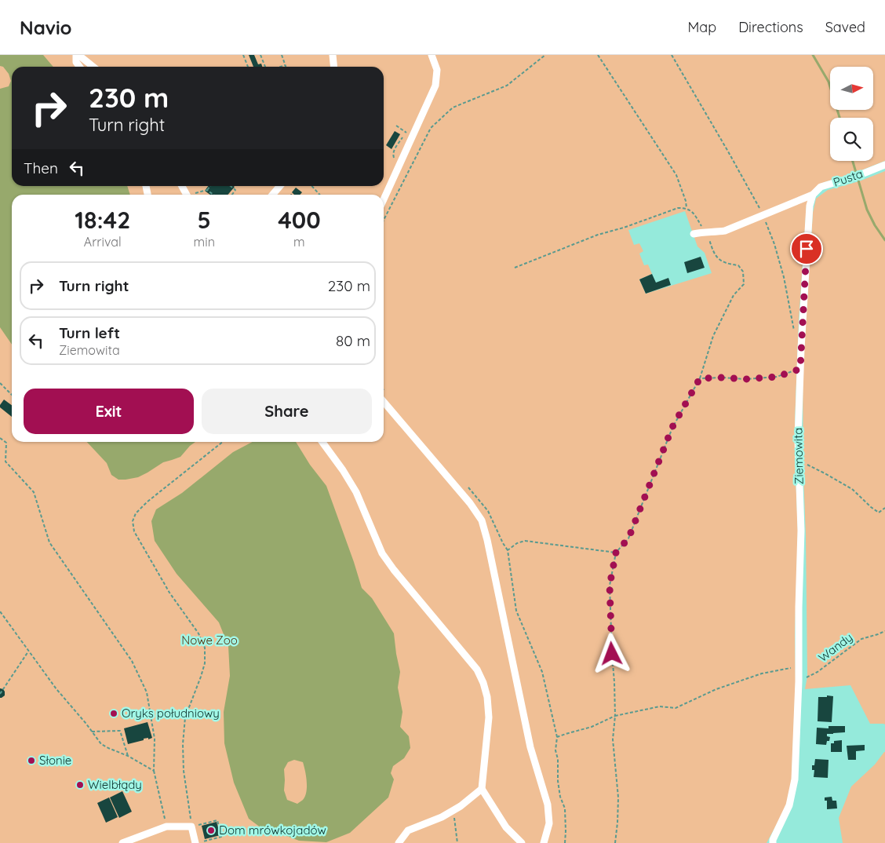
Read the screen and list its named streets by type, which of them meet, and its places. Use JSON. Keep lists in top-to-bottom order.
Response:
{
  "streets": {
    "street": ["Pusta", "Ziemowita"],
    "path": ["Wandy"]
  },
  "crossings": [
    ["Pusta", "Ziemowita"],
    ["Ziemowita", "Wandy"]
  ],
  "parks": ["Nowe Zoo"],
  "places": [
    "Oryks południowy",
    "Słonie",
    "Wielbłądy",
    "Dom mrówkojadów"
  ],
  "north": "right",
  "page": {
    "header": "Navio",
    "nav": ["Map", "Directions", "Saved"],
    "turn": ["230 m", "Turn right"],
    "then": "Then",
    "eta": [
      "18:42",
      "Arrival",
      "5",
      "min",
      "400",
      "m"
    ],
    "list": [
      {
        "name": "Turn right",
        "value": "230 m"
      },
      {
        "name": "Turn left",
        "note": "Ziemowita",
        "value": "80 m"
      }
    ],
    "buttons": ["Exit", "Share"]
  }
}
